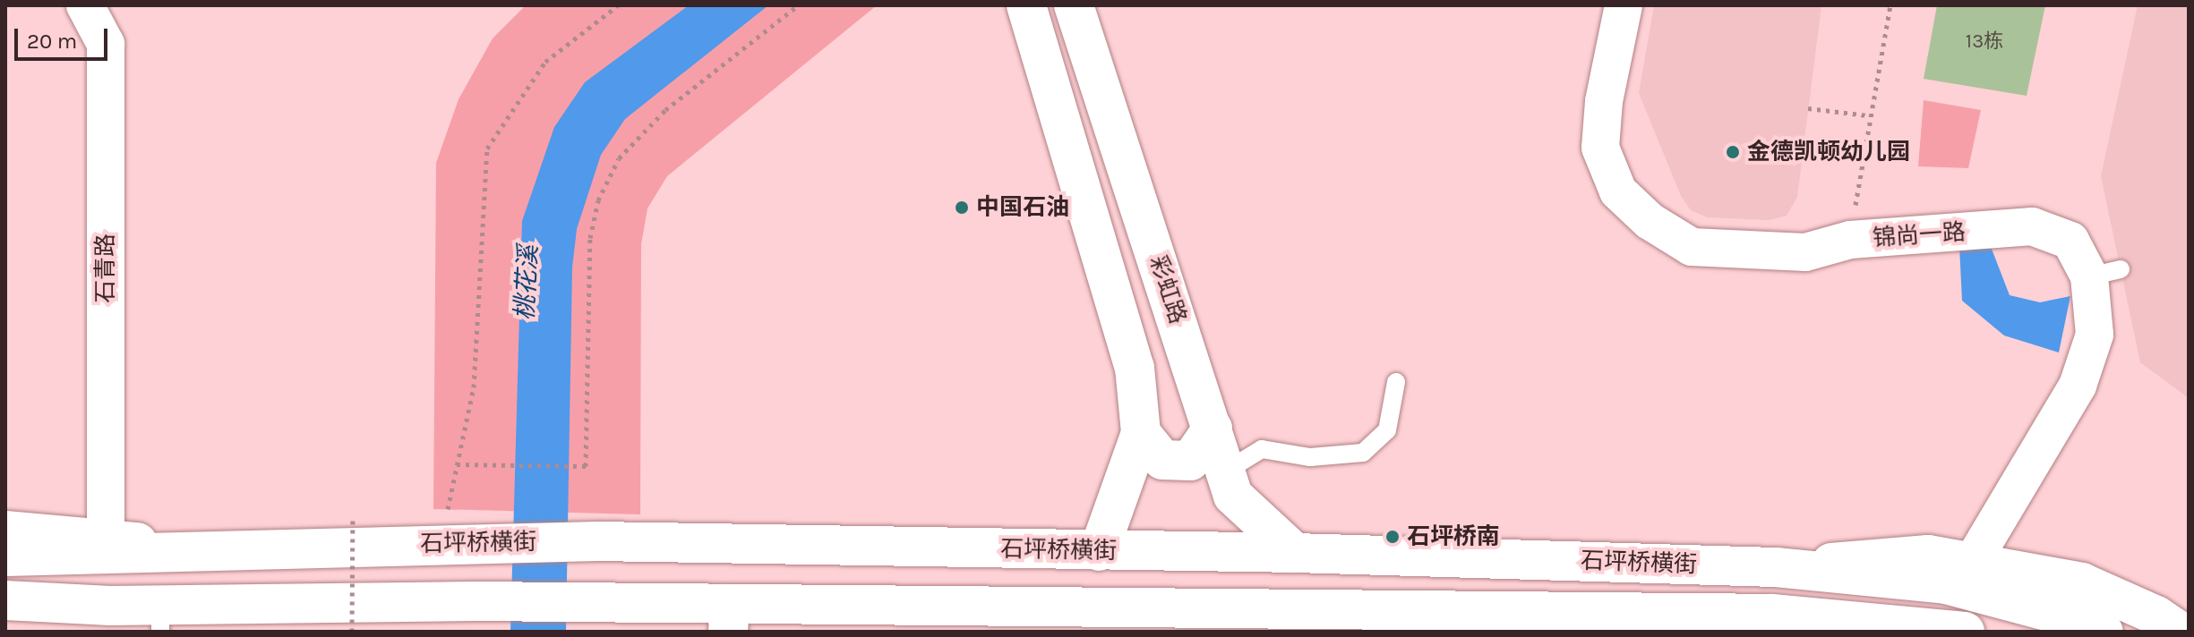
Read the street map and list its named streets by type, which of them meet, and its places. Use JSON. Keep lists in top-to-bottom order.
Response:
{
  "streets": {
    "main road": ["彩虹路", "石坪桥横街"],
    "street": ["锦尚一路", "石青路"]
  },
  "crossings": [
    ["彩虹路", "石坪桥横街"]
  ],
  "water": ["桃花溪"],
  "places": ["金德凯顿幼儿园", "中国石油", "石坪桥南"],
  "house_numbers": ["13栋"],
  "scale_bar": "20 m"
}
